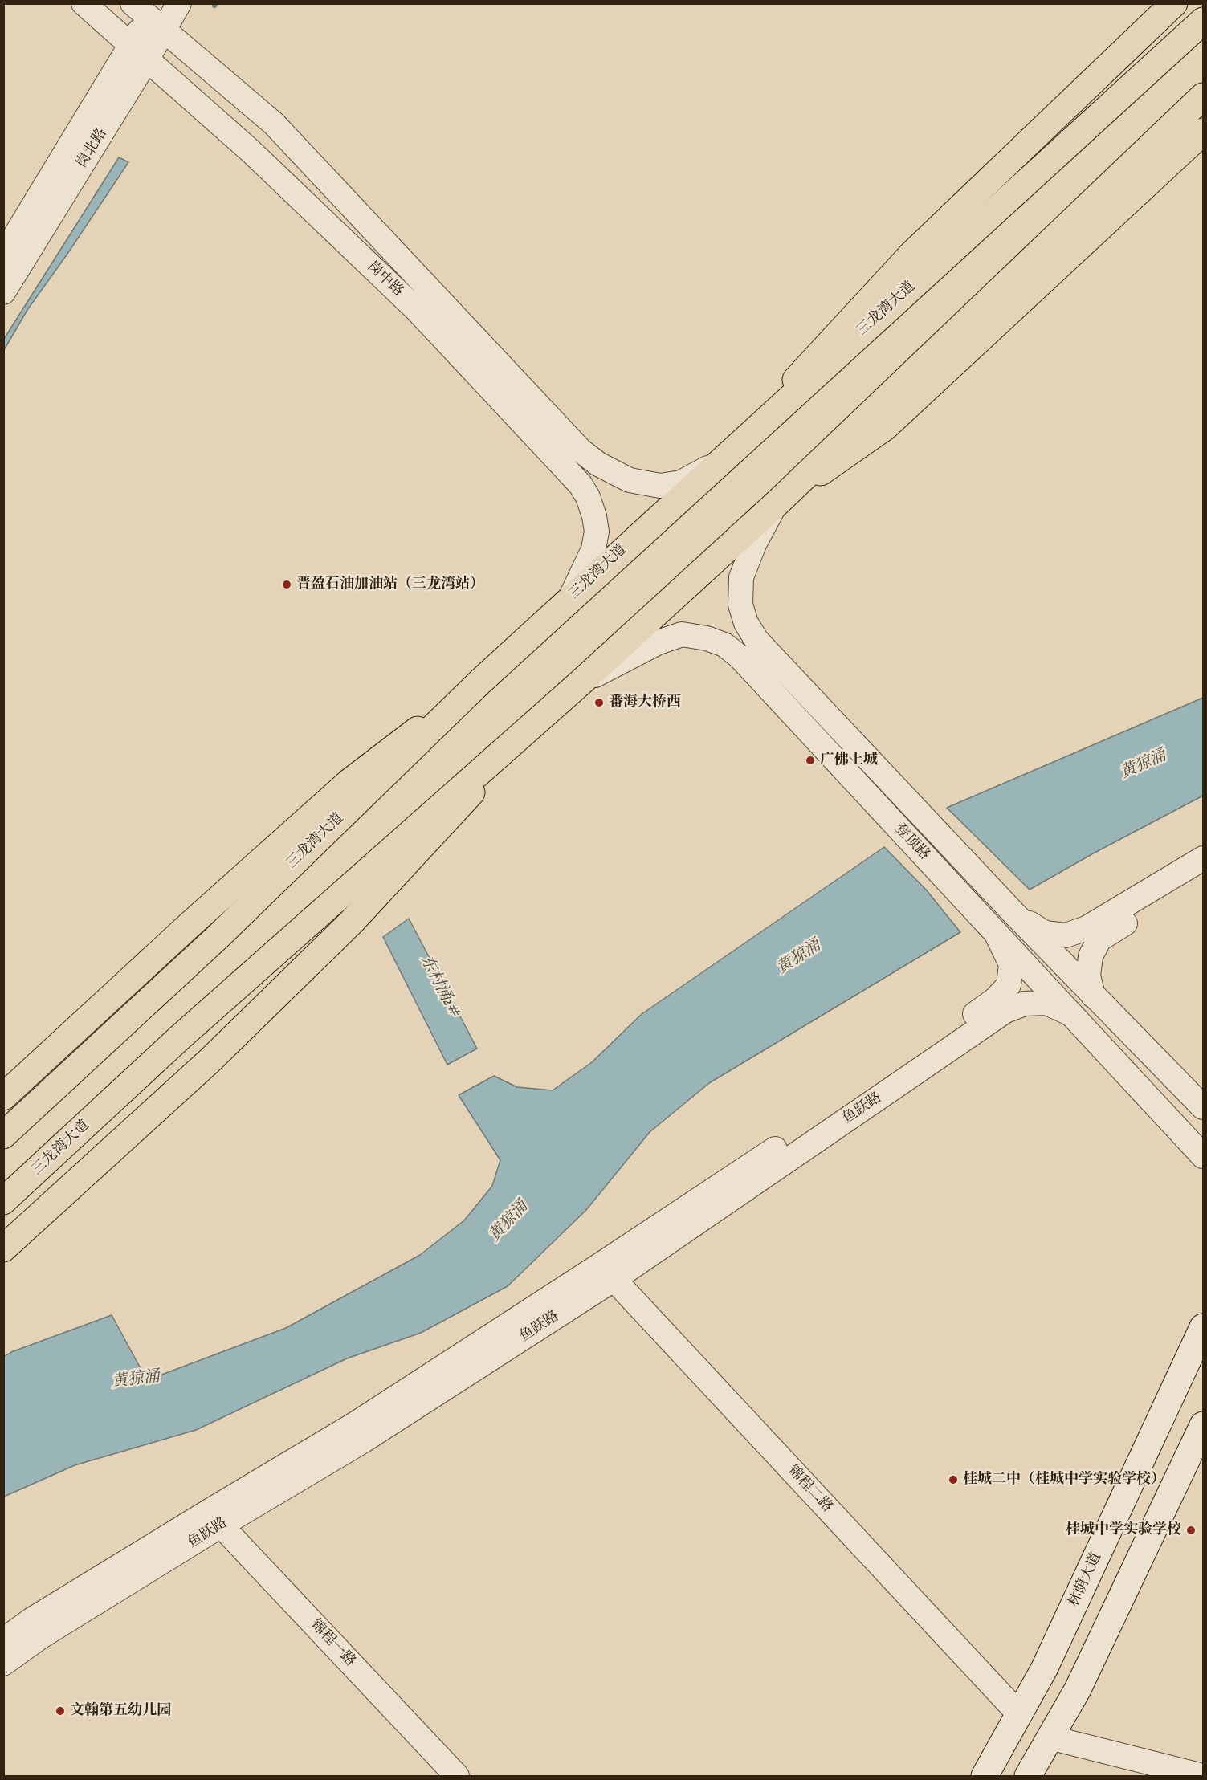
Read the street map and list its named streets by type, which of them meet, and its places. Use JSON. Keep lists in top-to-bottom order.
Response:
{
  "streets": {
    "main road": ["三龙湾大道", "林荫大道"],
    "street": [
      "岗北路",
      "岗中路",
      "登顶路",
      "鱼跃路",
      "锦程二路",
      "锦程一路"
    ]
  },
  "crossings": [
    ["岗北路", "岗中路"],
    ["岗中路", "三龙湾大道"],
    ["三龙湾大道", "登顶路"],
    ["登顶路", "鱼跃路"],
    ["鱼跃路", "锦程二路"],
    ["鱼跃路", "锦程一路"],
    ["锦程二路", "林荫大道"]
  ],
  "water": ["黄猄涌", "东村涌2#"],
  "places": [
    "晋盈石油加油站（三龙湾站）",
    "番海大桥西",
    "广佛上城",
    "桂城二中（桂城中学实验学校）",
    "桂城中学实验学校",
    "文翰第五幼儿园"
  ]
}
